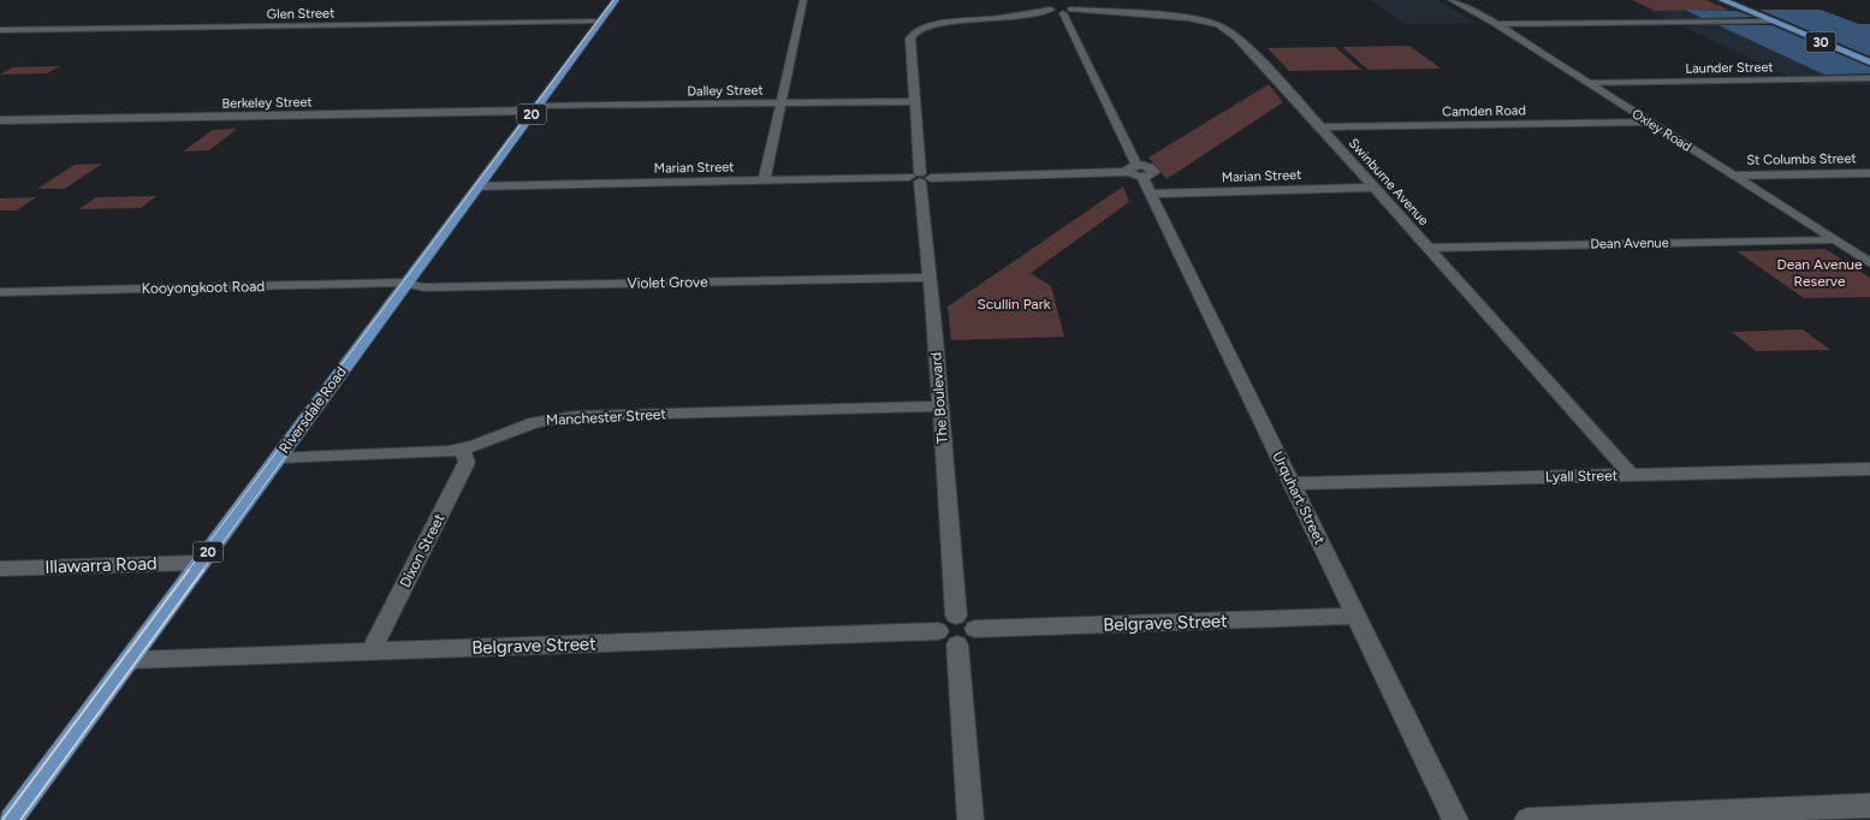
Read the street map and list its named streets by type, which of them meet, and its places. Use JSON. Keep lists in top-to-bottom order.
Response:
{
  "streets": {
    "main road": ["30", "20", "Riversdale Road"],
    "street": [
      "Glen Street",
      "Launder Street",
      "Dalley Street",
      "Berkeley Street",
      "Camden Road",
      "Oxley Road",
      "St Columbs Street",
      "Marian Street",
      "Swinburne Avenue",
      "Dean Avenue",
      "Violet Grove",
      "Kooyongkoot Road",
      "The Boulevard",
      "Manchester Street",
      "Lyall Street",
      "Urquhart Street",
      "Dixon Street",
      "Illawarra Road",
      "Belgrave Street"
    ]
  },
  "crossings": [
    ["Glen Street", "Riversdale Road"],
    ["Launder Street", "Oxley Road"],
    ["Dalley Street", "Berkeley Street"],
    ["Dalley Street", "The Boulevard"],
    ["Dalley Street", "Riversdale Road"],
    ["Berkeley Street", "Riversdale Road"],
    ["Camden Road", "Oxley Road"],
    ["Camden Road", "Swinburne Avenue"],
    ["Oxley Road", "St Columbs Street"],
    ["Oxley Road", "Dean Avenue"],
    ["Marian Street", "Swinburne Avenue"],
    ["Marian Street", "The Boulevard"],
    ["Marian Street", "Riversdale Road"],
    ["Marian Street", "Urquhart Street"],
    ["Swinburne Avenue", "Dean Avenue"],
    ["Swinburne Avenue", "The Boulevard"],
    ["Swinburne Avenue", "Lyall Street"],
    ["Swinburne Avenue", "Urquhart Street"],
    ["Violet Grove", "Kooyongkoot Road"],
    ["Violet Grove", "The Boulevard"],
    ["Violet Grove", "Riversdale Road"],
    ["Kooyongkoot Road", "Riversdale Road"],
    ["The Boulevard", "Manchester Street"],
    ["The Boulevard", "Urquhart Street"],
    ["The Boulevard", "Belgrave Street"],
    ["Riversdale Road", "Manchester Street"],
    ["Riversdale Road", "Illawarra Road"],
    ["Riversdale Road", "Belgrave Street"],
    ["Manchester Street", "Dixon Street"],
    ["Lyall Street", "Urquhart Street"],
    ["Urquhart Street", "Belgrave Street"],
    ["Dixon Street", "Belgrave Street"]
  ],
  "parks": ["Dean Avenue Reserve", "Scullin Park"]
}
